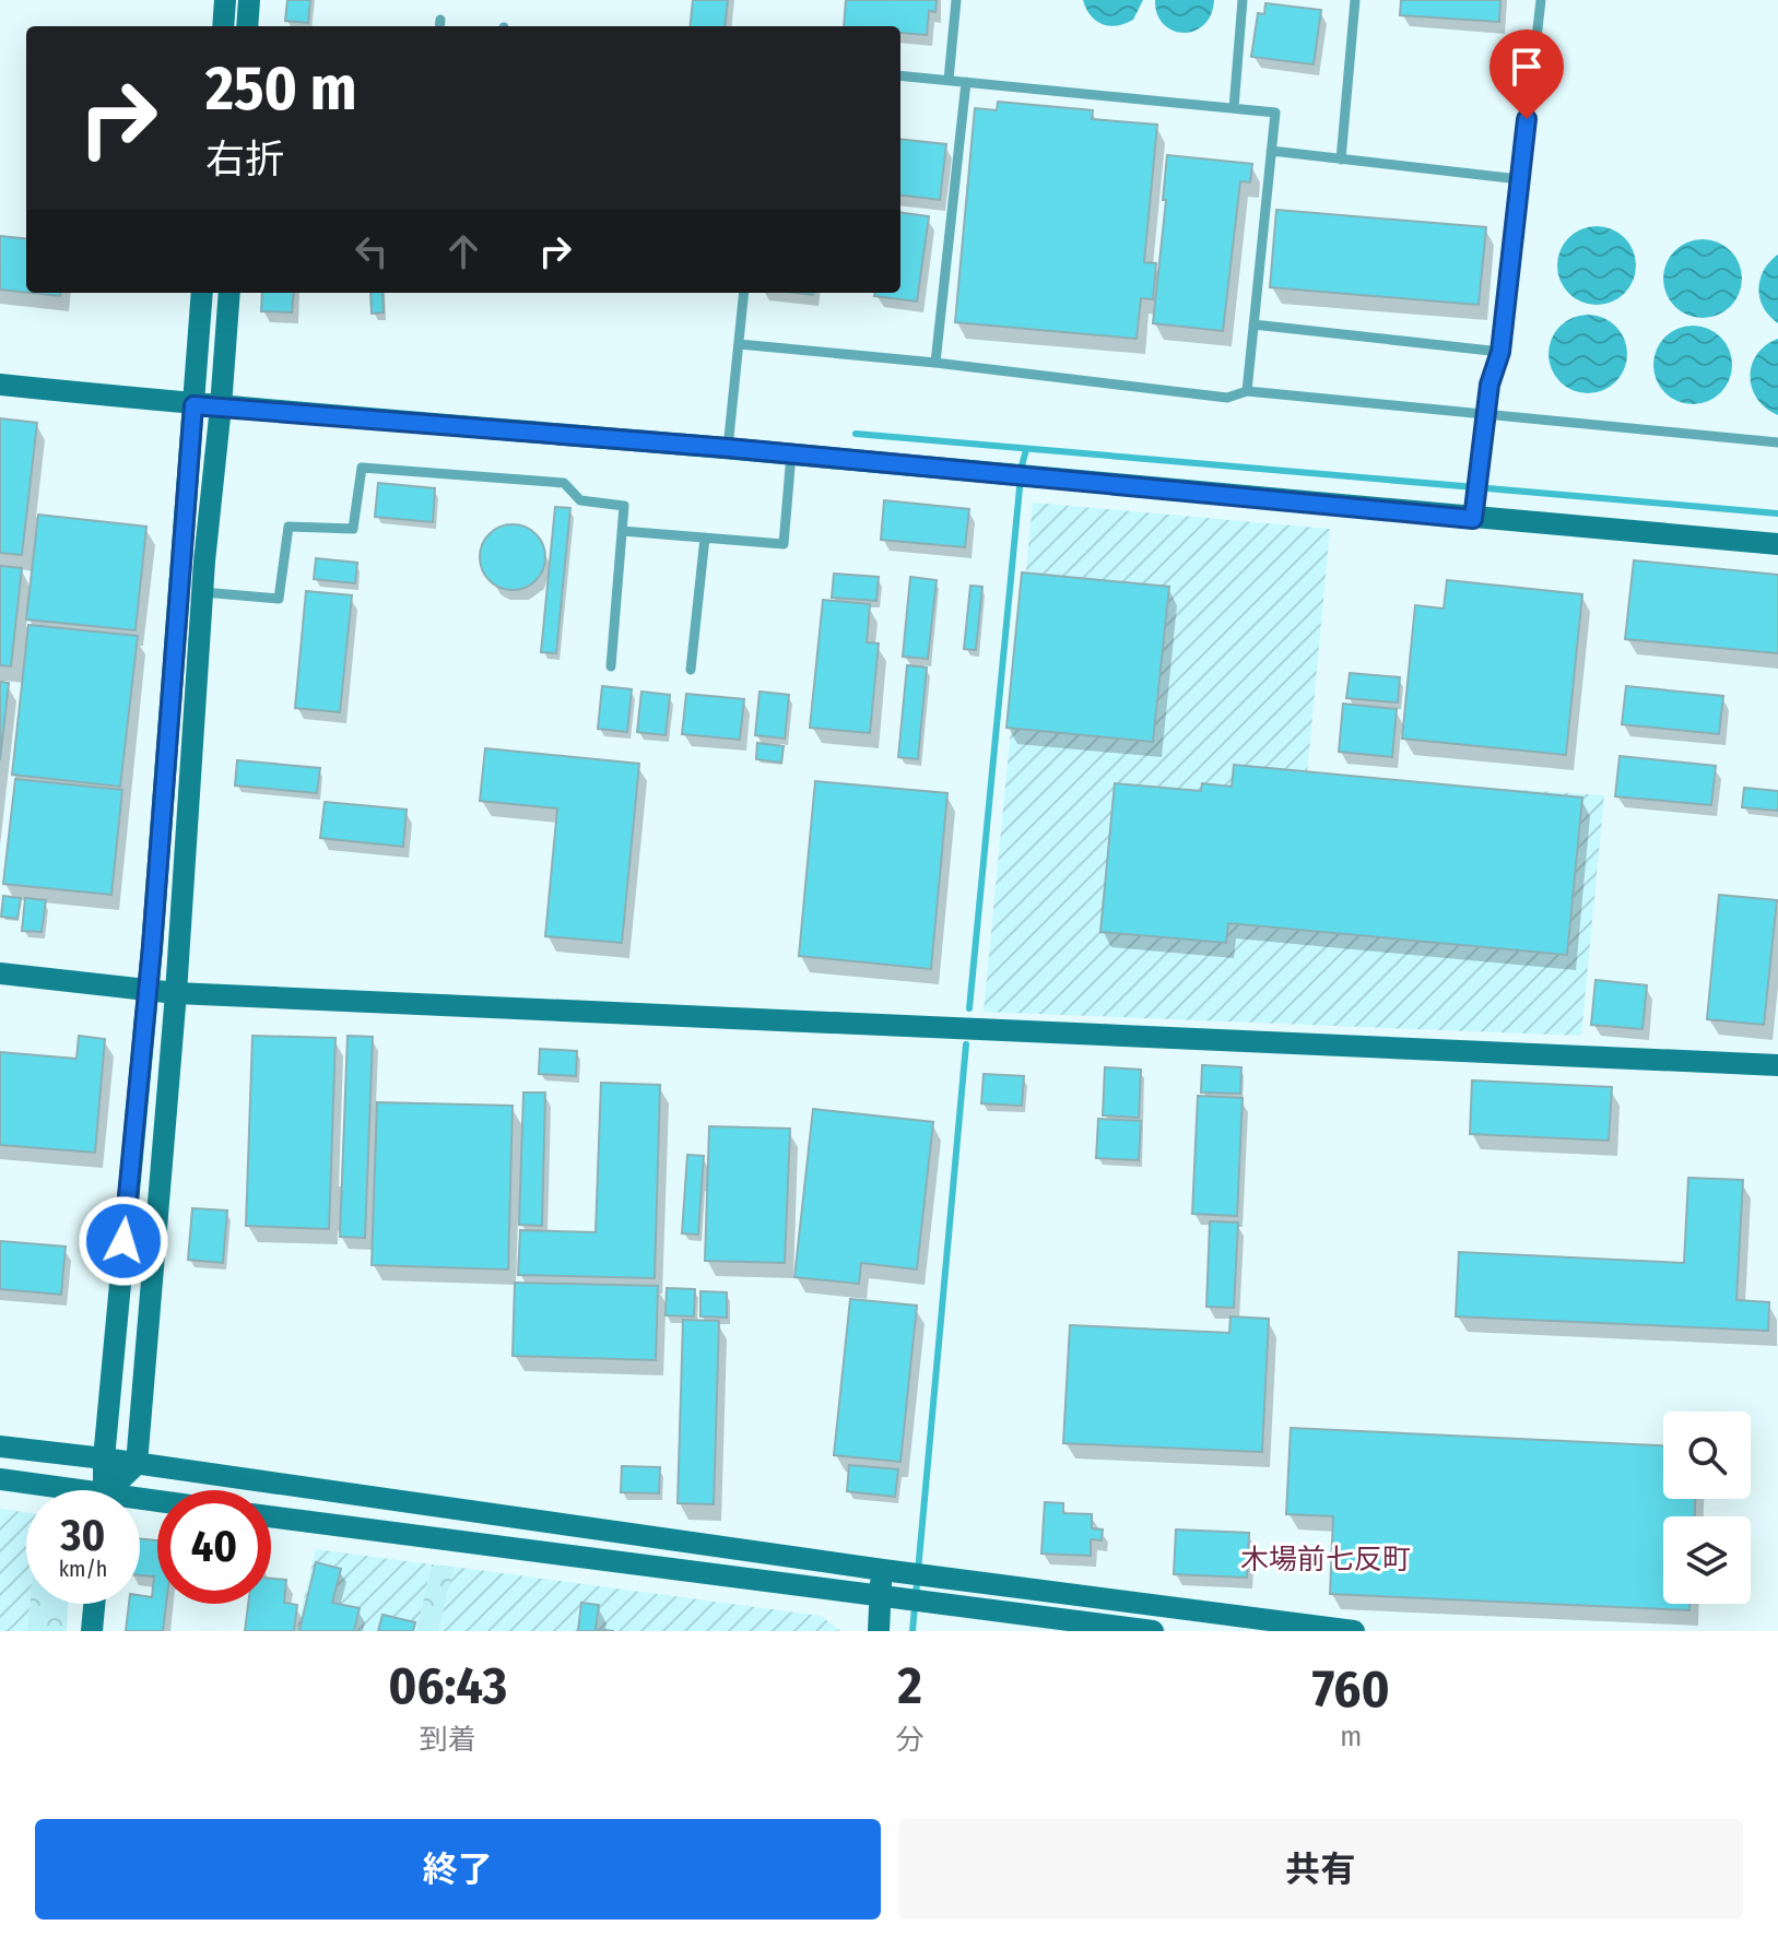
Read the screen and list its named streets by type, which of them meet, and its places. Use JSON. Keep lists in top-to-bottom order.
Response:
{
  "districts": ["木場前七反町"],
  "page": {
    "turn": ["250 m", "右折"],
    "speed": "30 km/h",
    "limit": "40",
    "eta": [
      "06:43",
      "到着",
      "2",
      "分",
      "760",
      "m"
    ],
    "buttons": ["終了", "共有"]
  }
}
